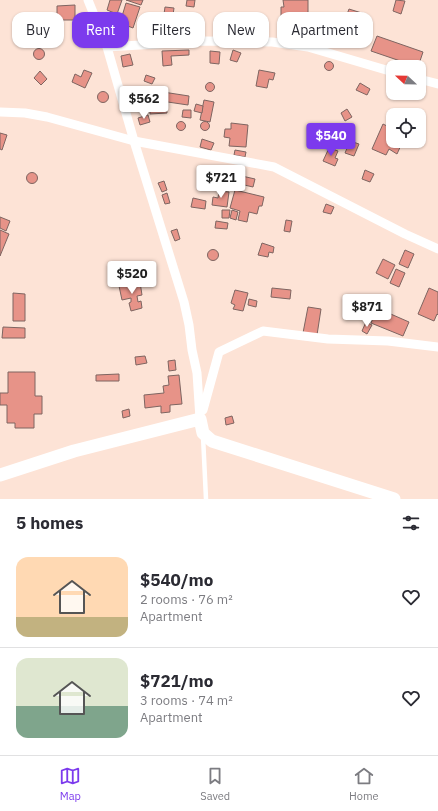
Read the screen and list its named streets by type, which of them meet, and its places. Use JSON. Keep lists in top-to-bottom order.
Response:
{
  "north": "left",
  "page": {
    "chip": [
      "Buy",
      "Rent",
      "Filters",
      "New",
      "Apartment"
    ],
    "price": [
      "$562",
      "$540",
      "$721",
      "$520",
      "$871"
    ],
    "heading": "5 homes",
    "list": [
      {
        "name": "$540/mo",
        "note": "2 rooms · 76 m² · Apartment"
      },
      {
        "name": "$721/mo",
        "note": "3 rooms · 74 m² · Apartment"
      }
    ],
    "tabs": ["Map", "Saved", "Home"]
  }
}
